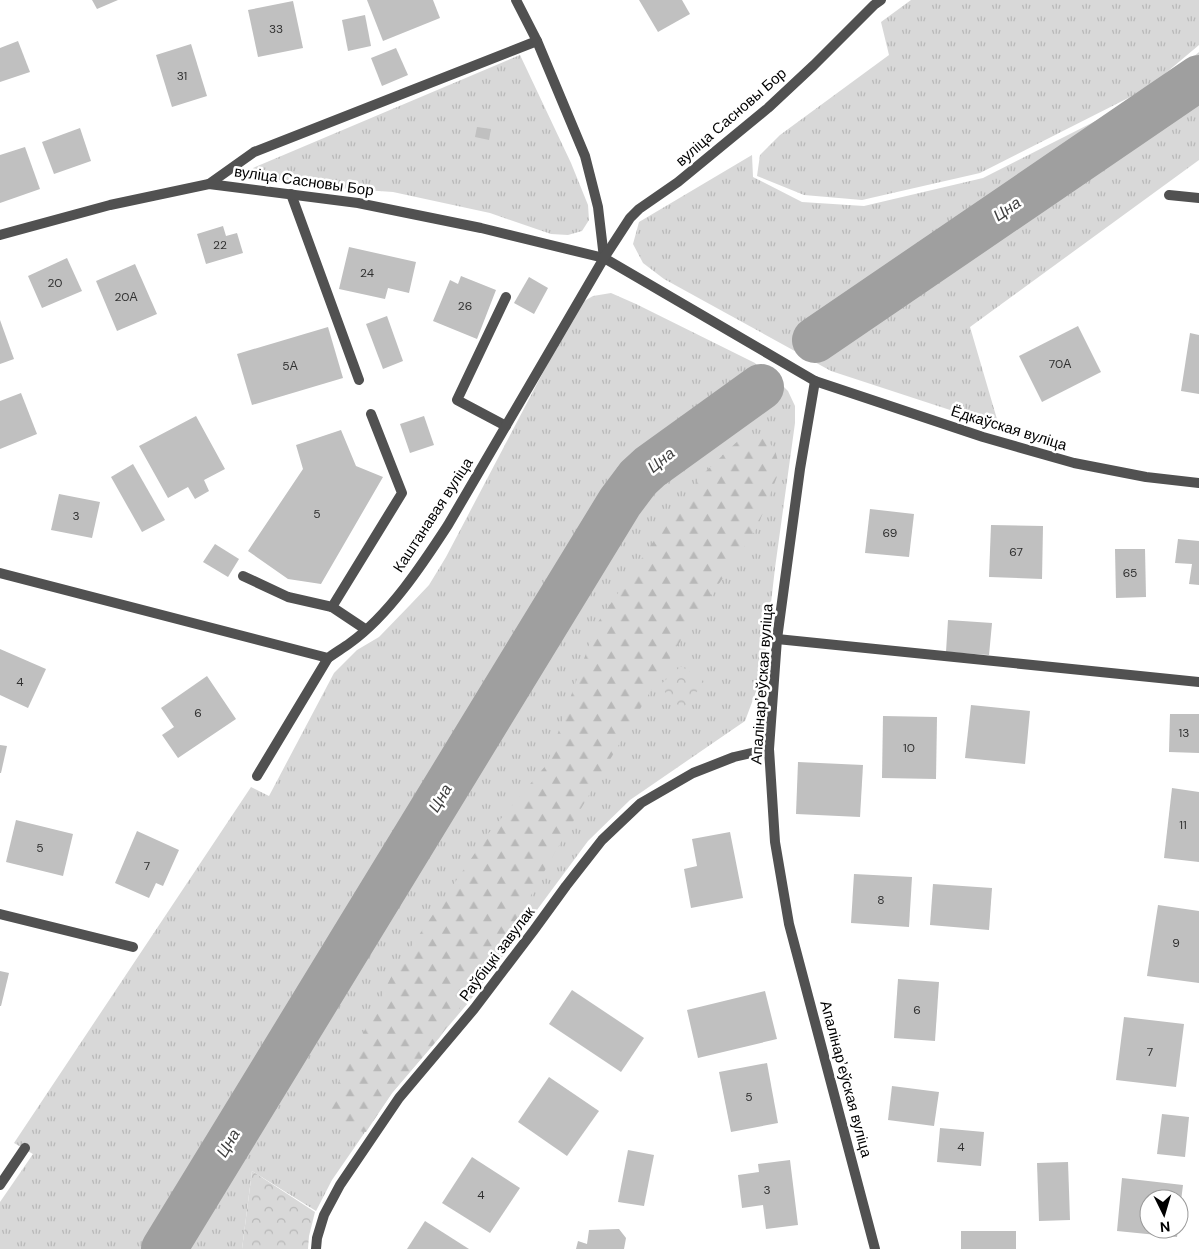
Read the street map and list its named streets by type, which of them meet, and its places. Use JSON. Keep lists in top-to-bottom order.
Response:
{
  "streets": {
    "street": [
      "вуліца Сасновы Бор",
      "Ёдкаўская вуліца",
      "Каштанавая вуліца",
      "Апалінарʼеўская вуліца",
      "Раўбіцкі завулак"
    ]
  },
  "crossings": [
    ["вуліца Сасновы Бор", "Ёдкаўская вуліца"],
    ["вуліца Сасновы Бор", "Каштанавая вуліца"],
    ["вуліца Сасновы Бор", "Апалінарʼеўская вуліца"],
    ["Ёдкаўская вуліца", "Апалінарʼеўская вуліца"],
    ["Апалінарʼеўская вуліца", "Раўбіцкі завулак"]
  ],
  "water": ["Цна"],
  "house_numbers": [
    "33",
    "31",
    "22",
    "24",
    "20",
    "20А",
    "26",
    "70А",
    "5А",
    "5",
    "3",
    "69",
    "67",
    "65",
    "4",
    "6",
    "13",
    "10",
    "11",
    "5",
    "7",
    "8",
    "9",
    "6",
    "7",
    "5",
    "4",
    "3",
    "4"
  ],
  "north": "bottom"
}
